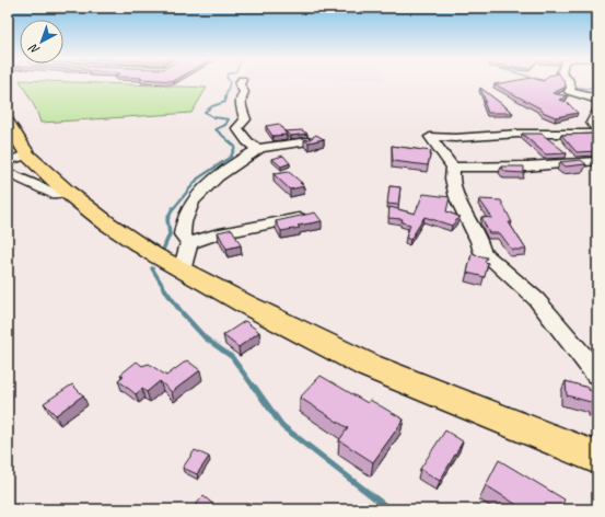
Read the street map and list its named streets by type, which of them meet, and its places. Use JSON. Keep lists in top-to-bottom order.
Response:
{
  "north": "bottom left"
}
